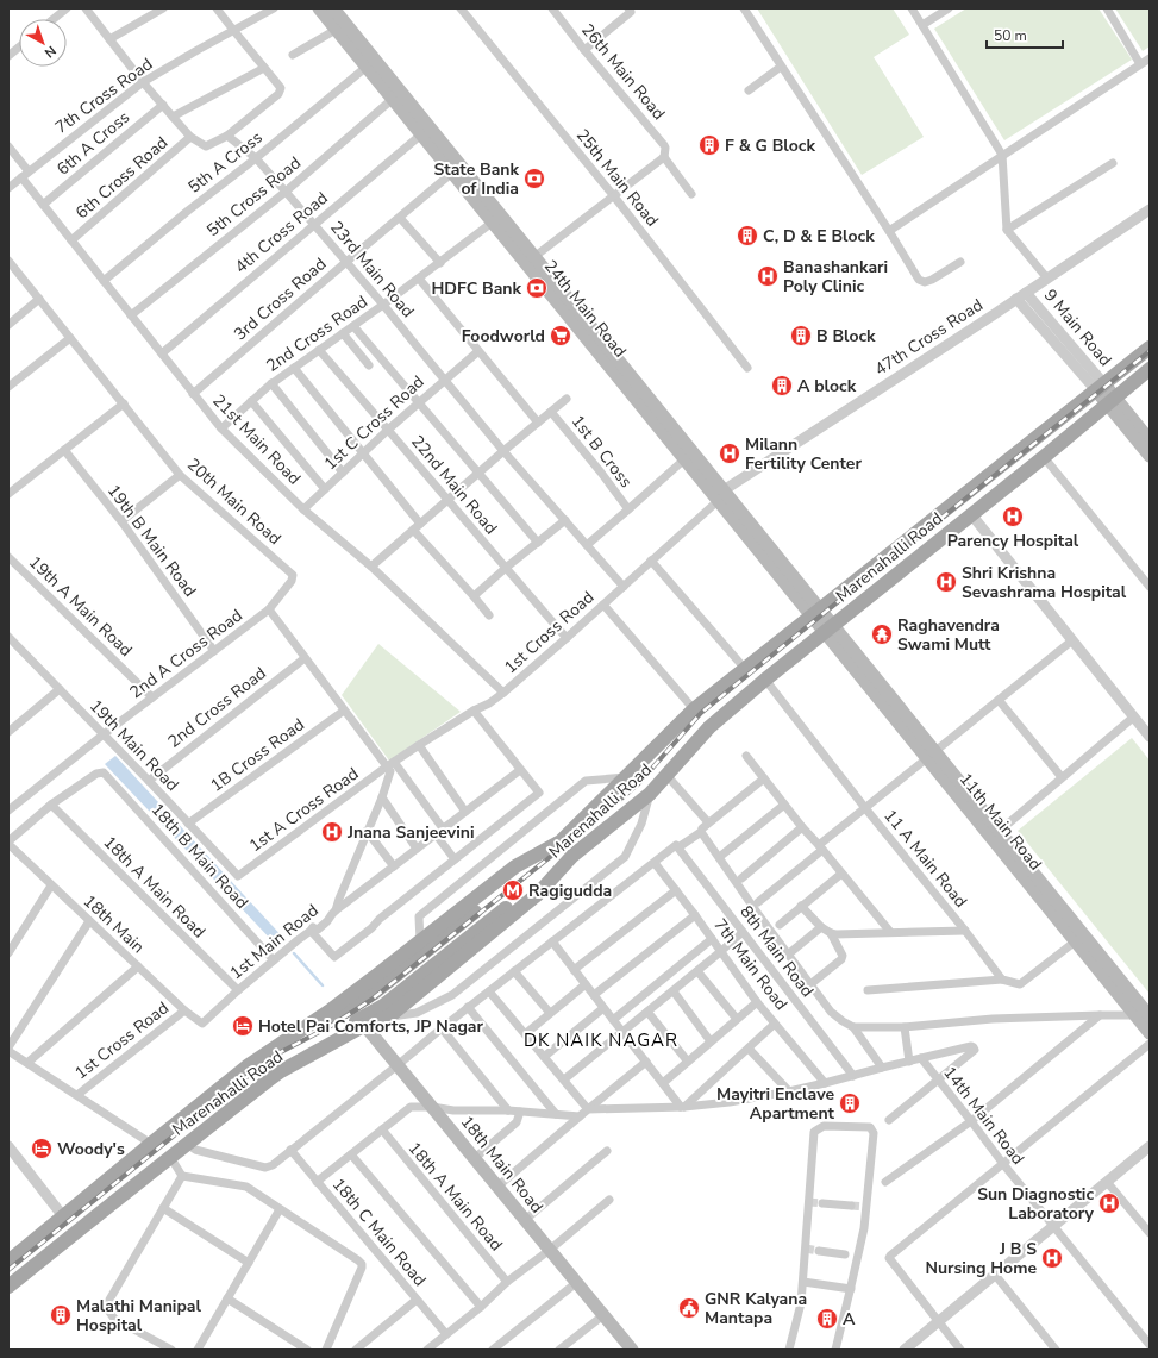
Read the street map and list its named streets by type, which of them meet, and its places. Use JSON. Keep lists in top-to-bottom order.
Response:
{
  "streets": {
    "main road": [
      "24th Main Road",
      "Marenahalli Road",
      "11th Main Road",
      "18th Main Road"
    ],
    "street": [
      "26th Main Road",
      "7th Cross Road",
      "6th A Cross",
      "5th A Cross",
      "6th Cross Road",
      "25th Main Road",
      "5th Cross Road",
      "4th Cross Road",
      "23rd Main Road",
      "3rd Cross Road",
      "9 Main Road",
      "2nd Cross Road",
      "47th Cross Road",
      "1st C Cross Road",
      "21st Main Road",
      "1st B Cross",
      "22nd Main Road",
      "20th Main Road",
      "19th B Main Road",
      "19th A Main Road",
      "1st Cross Road",
      "2nd A Cross Road",
      "19th Main Road",
      "1B Cross Road",
      "1st A Cross Road",
      "18th B Main Road",
      "11 A Main Road",
      "18th A Main Road",
      "18th Main",
      "1st Main Road",
      "8th Main Road",
      "7th Main Road",
      "14th Main Road",
      "18th C Main Road"
    ]
  },
  "crossings": [
    ["7th Cross Road", "21st Main Road"],
    ["6th A Cross", "21st Main Road"],
    ["5th A Cross", "23rd Main Road"],
    ["5th A Cross", "24th Main Road"],
    ["5th A Cross", "21st Main Road"],
    ["6th Cross Road", "21st Main Road"],
    ["5th Cross Road", "23rd Main Road"],
    ["5th Cross Road", "24th Main Road"],
    ["5th Cross Road", "21st Main Road"],
    ["4th Cross Road", "23rd Main Road"],
    ["4th Cross Road", "24th Main Road"],
    ["4th Cross Road", "21st Main Road"],
    ["23rd Main Road", "3rd Cross Road"],
    ["23rd Main Road", "2nd Cross Road"],
    ["23rd Main Road", "1st C Cross Road"],
    ["23rd Main Road", "1st Cross Road"],
    ["3rd Cross Road", "24th Main Road"],
    ["3rd Cross Road", "21st Main Road"],
    ["24th Main Road", "2nd Cross Road"],
    ["24th Main Road", "47th Cross Road"],
    ["24th Main Road", "Marenahalli Road"],
    ["24th Main Road", "1st Cross Road"],
    ["24th Main Road", "11th Main Road"],
    ["9 Main Road", "47th Cross Road"],
    ["9 Main Road", "Marenahalli Road"],
    ["2nd Cross Road", "21st Main Road"],
    ["2nd Cross Road", "22nd Main Road"],
    ["2nd Cross Road", "19th Main Road"],
    ["47th Cross Road", "1st Cross Road"],
    ["1st C Cross Road", "21st Main Road"],
    ["1st C Cross Road", "22nd Main Road"],
    ["21st Main Road", "1st Cross Road"],
    ["22nd Main Road", "1st Cross Road"],
    ["20th Main Road", "2nd A Cross Road"],
    ["19th B Main Road", "2nd A Cross Road"],
    ["Marenahalli Road", "11th Main Road"],
    ["Marenahalli Road", "11 A Main Road"],
    ["Marenahalli Road", "18th Main Road"],
    ["19th A Main Road", "2nd A Cross Road"],
    ["1st Cross Road", "1st A Cross Road"],
    ["1st Cross Road", "18th Main"],
    ["1st Cross Road", "1st Main Road"],
    ["2nd A Cross Road", "19th Main Road"],
    ["19th Main Road", "1B Cross Road"],
    ["19th Main Road", "1st A Cross Road"],
    ["1st A Cross Road", "1st Main Road"],
    ["18th B Main Road", "18th A Main Road"],
    ["18th B Main Road", "1st Main Road"],
    ["18th A Main Road", "1st Main Road"],
    ["18th Main", "1st Main Road"]
  ],
  "districts": ["DK NAIK NAGAR"],
  "places": {
    "building": [
      "F & G Block",
      "C, D & E Block",
      "B Block",
      "A block",
      "Mayitri Enclave Apartment",
      "Malathi Manipal Hospital",
      "A"
    ],
    "bank": ["State Bank of India", "HDFC Bank"],
    "hospital": [
      "Banashankari Poly Clinic",
      "Milann Fertility Center",
      "Parency Hospital",
      "Shri Krishna Sevashrama Hospital",
      "Jnana Sanjeevini",
      "Sun Diagnostic Laboratory",
      "J B S Nursing Home"
    ],
    "supermarket": ["Foodworld"],
    "temple": ["Raghavendra Swami Mutt"],
    "metro station": ["Ragigudda"],
    "hotel": ["Hotel Pai Comforts, JP Nagar", "Woody's"],
    "public building": ["GNR Kalyana Mantapa"]
  },
  "scale_bar": "50 m",
  "north": "bottom right"
}
